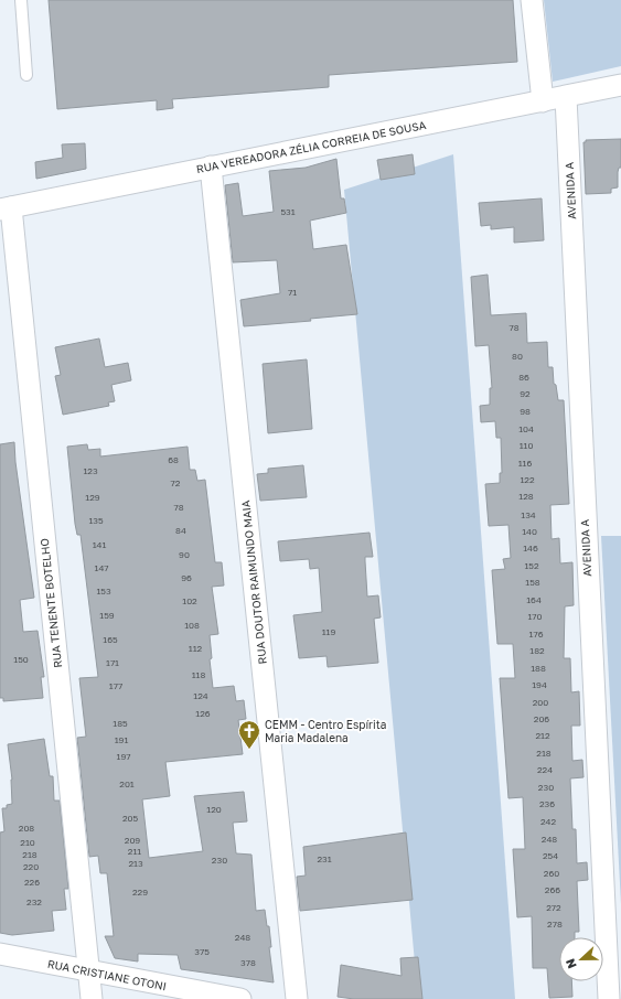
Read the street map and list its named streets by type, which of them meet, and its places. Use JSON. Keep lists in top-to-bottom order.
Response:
{
  "streets": {
    "street": [
      "RUA VEREADORA ZÉLIA CORREIA DE SOUSA",
      "AVENIDA A",
      "RUA DOUTOR RAIMUNDO MAIA",
      "RUA TENENTE BOTELHO",
      "RUA CRISTIANE OTONI"
    ]
  },
  "crossings": [
    ["RUA VEREADORA ZÉLIA CORREIA DE SOUSA", "AVENIDA A"],
    ["RUA VEREADORA ZÉLIA CORREIA DE SOUSA", "RUA DOUTOR RAIMUNDO MAIA"],
    ["RUA VEREADORA ZÉLIA CORREIA DE SOUSA", "RUA TENENTE BOTELHO"],
    ["RUA TENENTE BOTELHO", "RUA CRISTIANE OTONI"]
  ],
  "places": {
    "church": ["CEMM - Centro Espírita Maria Madalena"]
  },
  "house_numbers": [
    "531",
    "71",
    "78",
    "80",
    "86",
    "92",
    "98",
    "104",
    "110",
    "68",
    "116",
    "123",
    "122",
    "72",
    "128",
    "129",
    "78",
    "134",
    "135",
    "84",
    "140",
    "141",
    "146",
    "90",
    "152",
    "147",
    "96",
    "158",
    "153",
    "164",
    "102",
    "159",
    "170",
    "108",
    "119",
    "176",
    "165",
    "112",
    "182",
    "150",
    "171",
    "188",
    "118",
    "194",
    "177",
    "124",
    "200",
    "126",
    "206",
    "185",
    "212",
    "191",
    "218",
    "197",
    "224",
    "201",
    "230",
    "236",
    "120",
    "205",
    "242",
    "208",
    "248",
    "209",
    "210",
    "211",
    "218",
    "254",
    "231",
    "230",
    "213",
    "220",
    "260",
    "226",
    "266",
    "229",
    "232",
    "272",
    "278",
    "248",
    "375",
    "378"
  ],
  "north": "left"
}
